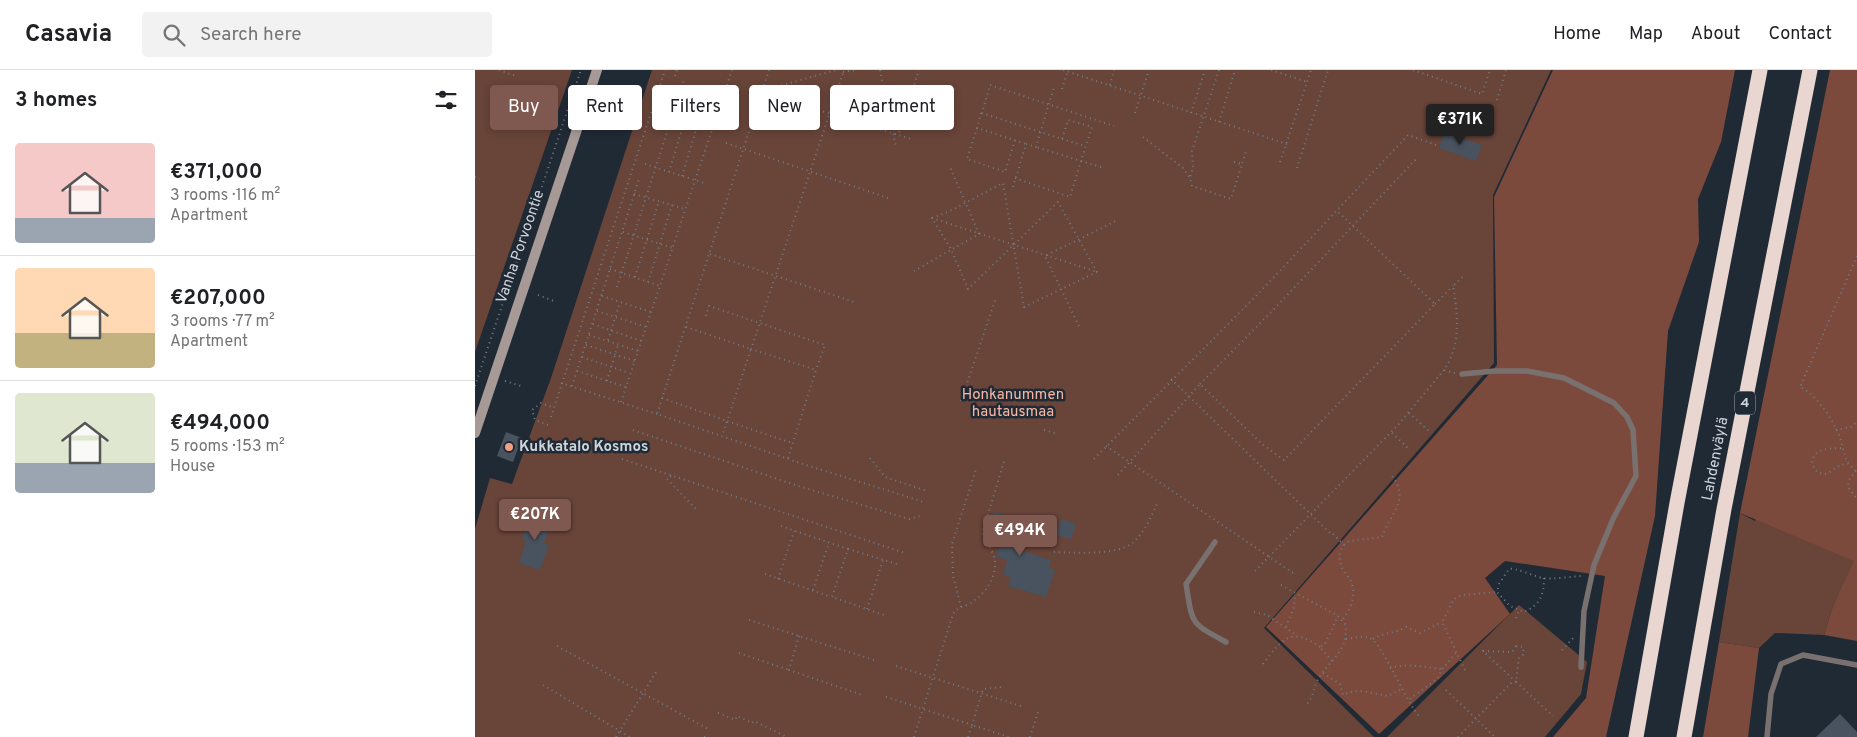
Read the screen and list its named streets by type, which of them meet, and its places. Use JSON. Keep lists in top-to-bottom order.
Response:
{
  "streets": {
    "highway": ["4", "Lahdenväylä"],
    "main road": ["Vanha Porvoontie"]
  },
  "parks": ["Honkanummen hautausmaa"],
  "places": ["Kukkatalo Kosmos"],
  "page": {
    "header": "Casavia",
    "search": "Search here",
    "nav": [
      "Home",
      "Map",
      "About",
      "Contact"
    ],
    "heading": "3 homes",
    "chip": [
      "Buy",
      "Rent",
      "Filters",
      "New",
      "Apartment"
    ],
    "price": ["€371K", "€207K", "€494K"],
    "list": [
      {
        "name": "€371,000",
        "note": "3 rooms · 116 m² · Apartment"
      },
      {
        "name": "€207,000",
        "note": "3 rooms · 77 m² · Apartment"
      },
      {
        "name": "€494,000",
        "note": "5 rooms · 153 m² · House"
      }
    ]
  }
}
